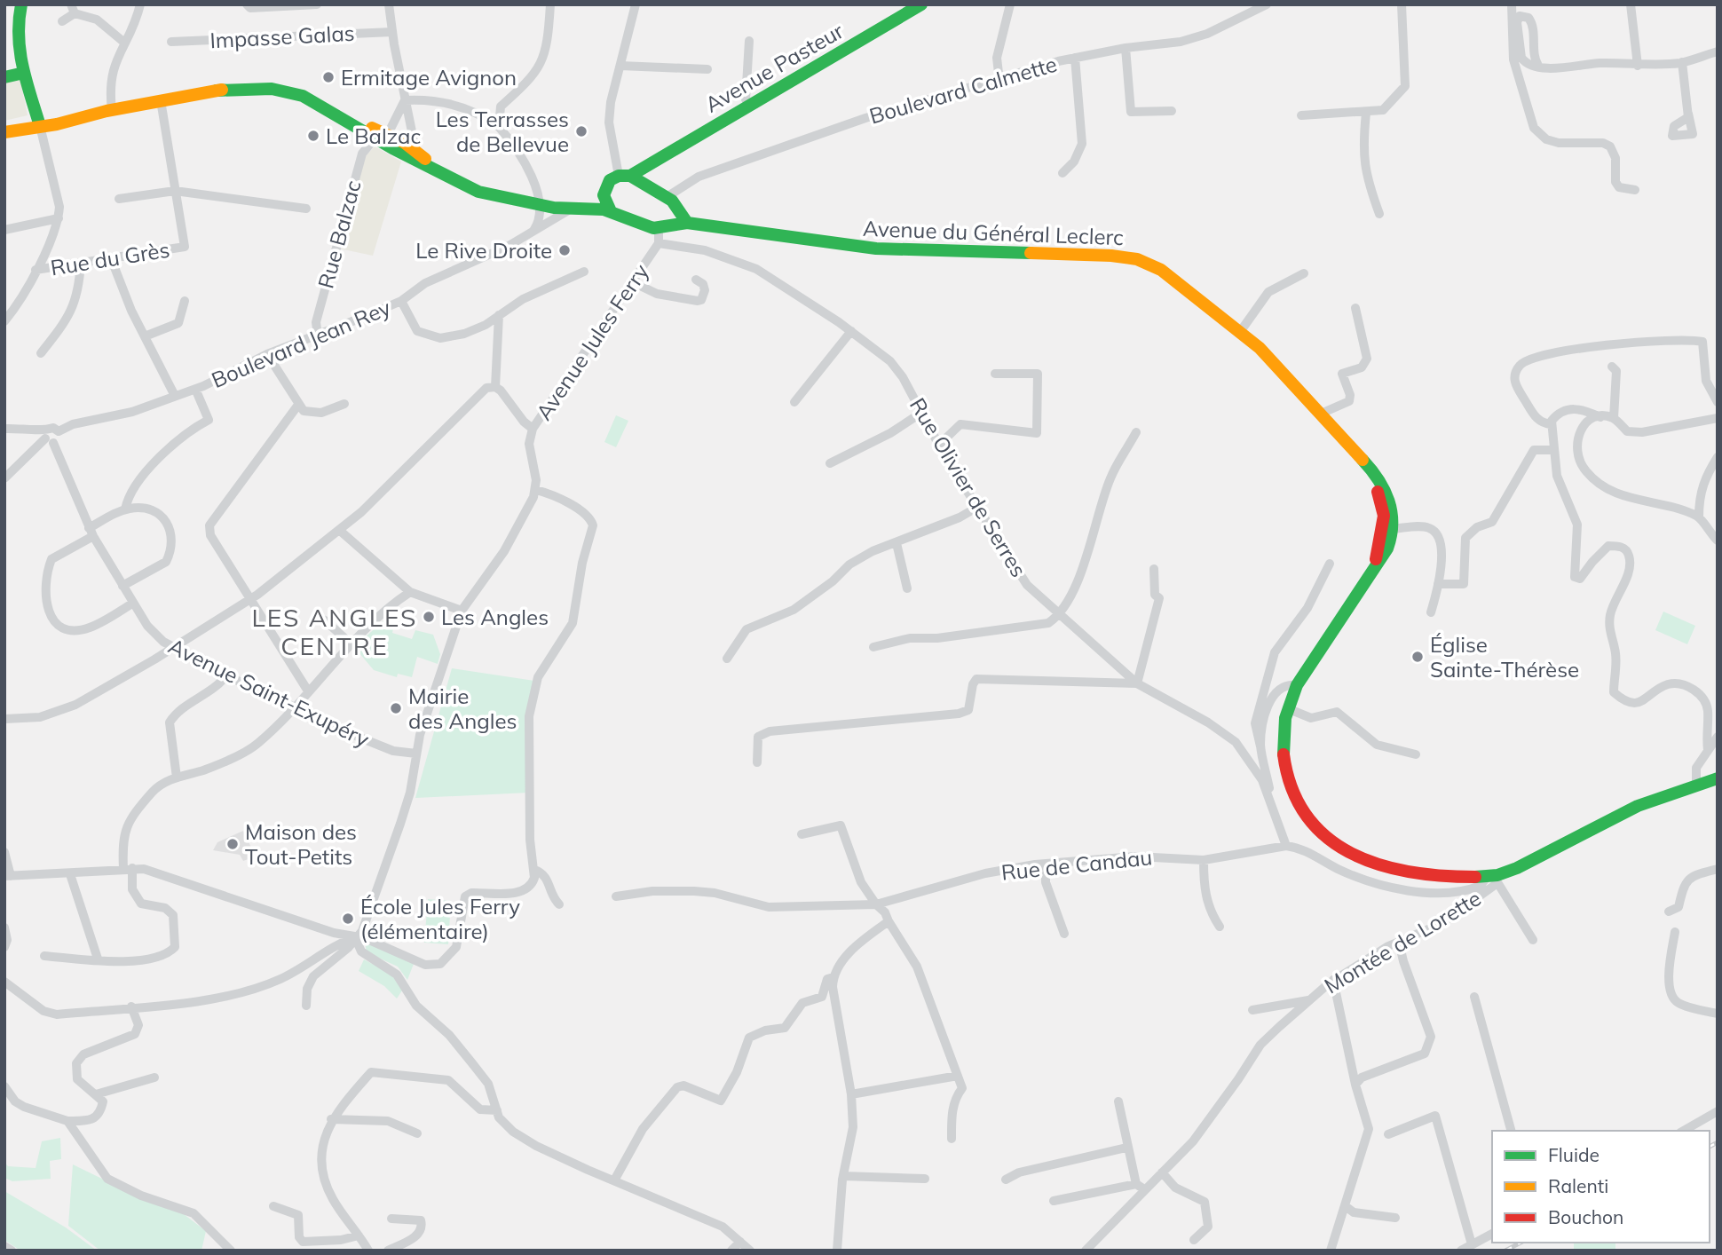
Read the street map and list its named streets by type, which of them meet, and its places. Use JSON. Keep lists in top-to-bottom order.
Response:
{
  "streets": {
    "main road": ["Avenue Pasteur", "Avenue du Général Leclerc"],
    "street": [
      "Impasse Galas",
      "Boulevard Calmette",
      "Rue Balzac",
      "Rue du Grès",
      "Avenue Jules Ferry",
      "Boulevard Jean Rey",
      "Rue Olivier de Serres",
      "Avenue Saint-Exupéry",
      "Rue de Candau",
      "Montée de Lorette"
    ]
  },
  "crossings": [
    ["Avenue du Général Leclerc", "Avenue Jules Ferry"],
    ["Rue Balzac", "Boulevard Jean Rey"],
    ["Avenue Jules Ferry", "Rue Olivier de Serres"],
    ["Boulevard Jean Rey", "Avenue Saint-Exupéry"],
    ["Rue Olivier de Serres", "Rue de Candau"]
  ],
  "districts": ["LES ANGLES CENTRE"],
  "places": [
    "Ermitage Avignon",
    "Les Terrasses de Bellevue",
    "Le Balzac",
    "Le Rive Droite",
    "Les Angles",
    "Église Sainte-Thérèse",
    "Mairie des Angles",
    "Maison des Tout-Petits",
    "École Jules Ferry (élémentaire)"
  ],
  "legend": ["Fluide", "Ralenti", "Bouchon"]
}
